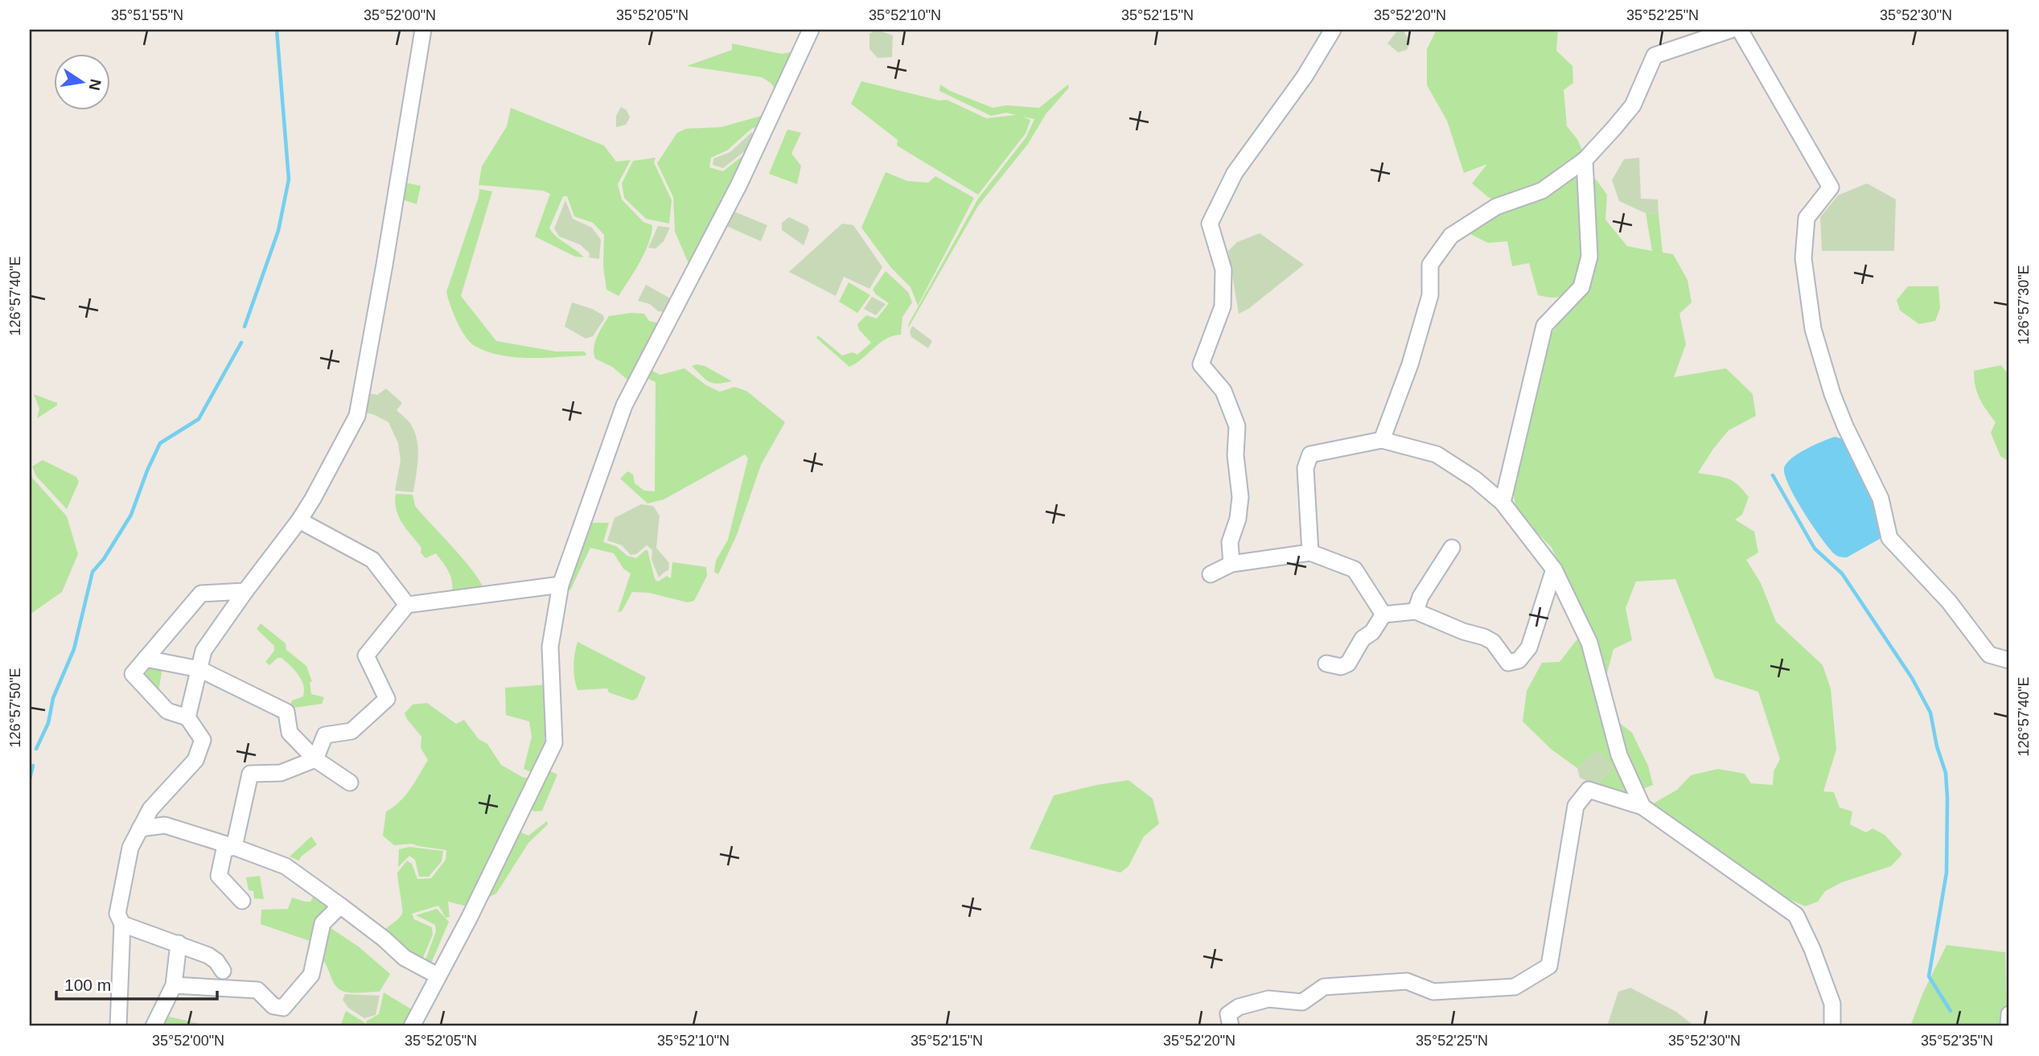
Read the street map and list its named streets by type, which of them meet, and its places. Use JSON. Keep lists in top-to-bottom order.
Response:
{
  "scale_bar": "100 m",
  "north": "right",
  "coordinates": [
    "35°51'55\"N",
    "35°52'00\"N",
    "35°52'05\"N",
    "35°52'10\"N",
    "35°52'15\"N",
    "35°52'20\"N",
    "35°52'25\"N",
    "35°52'30\"N",
    "126°57'40\"E",
    "126°57'30\"E",
    "126°57'50\"E",
    "35°52'35\"N"
  ]
}
